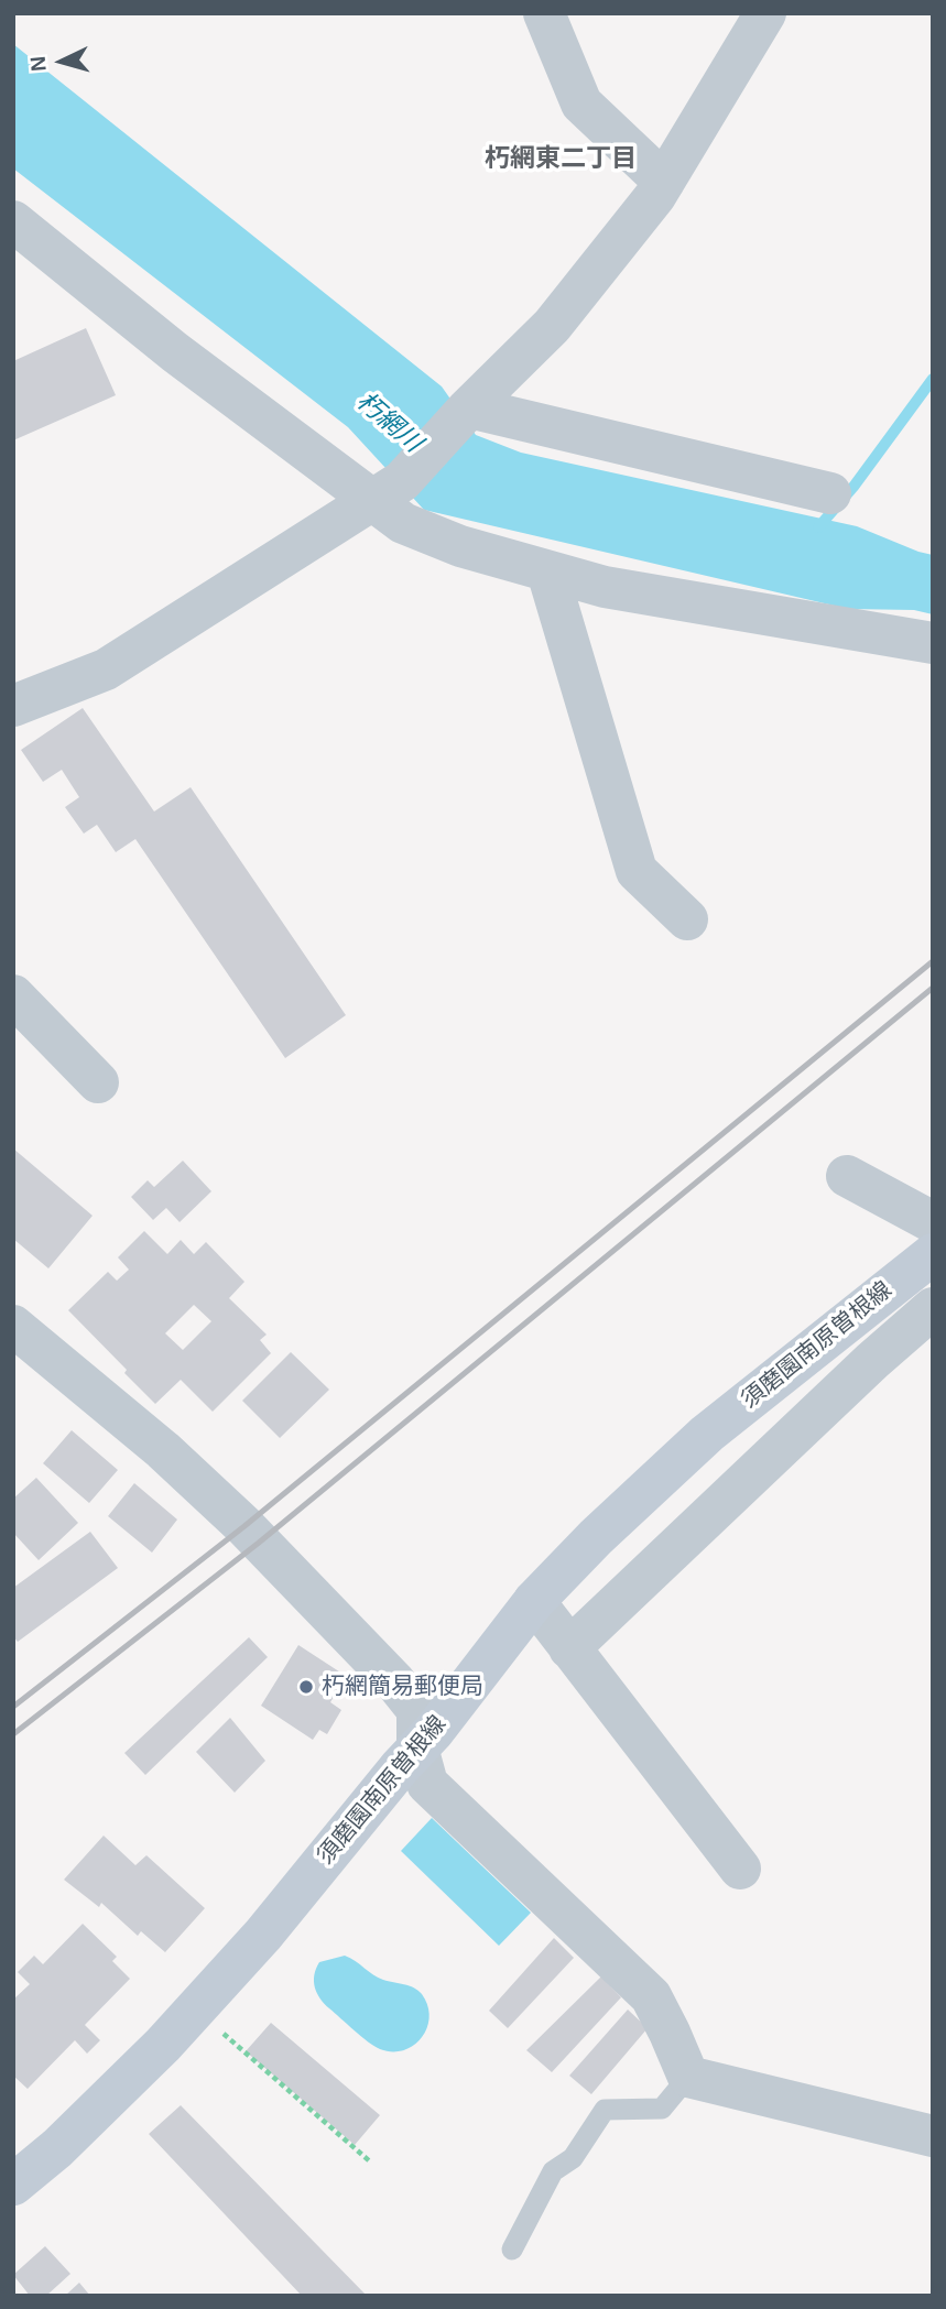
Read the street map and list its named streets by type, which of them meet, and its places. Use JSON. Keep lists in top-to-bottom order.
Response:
{
  "streets": {
    "main road": ["須磨園南原曽根線"]
  },
  "districts": ["朽網東二丁目"],
  "water": ["朽網川"],
  "places": ["朽網簡易郵便局"],
  "north": "left"
}
